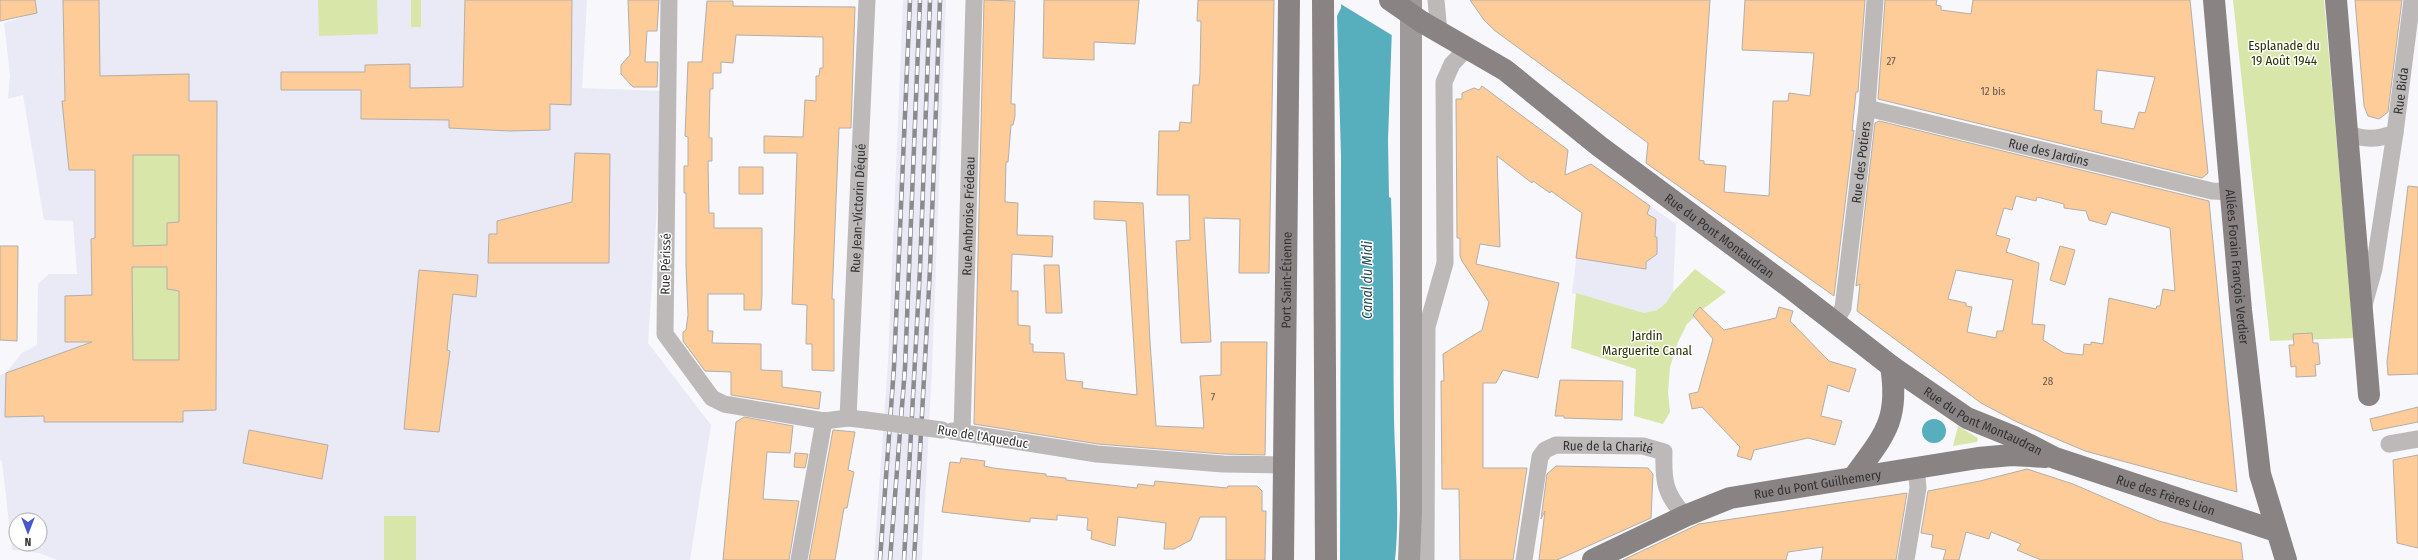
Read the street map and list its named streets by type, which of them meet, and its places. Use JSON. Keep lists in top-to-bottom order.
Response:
{
  "streets": {
    "main road": [
      "Rue du Pont Montaudran",
      "Allées Forain François Verdier",
      "Port Saint-Étienne",
      "Rue du Pont Guilhemery",
      "Rue des Frères Lion"
    ],
    "street": [
      "Rue Bida",
      "Rue des Jardins",
      "Rue des Potiers",
      "Rue Jean-Victorin Déqué",
      "Rue Ambroise Frédeau",
      "Rue Périssé",
      "Rue de l'Aqueduc",
      "Rue de la Charité"
    ]
  },
  "crossings": [
    ["Rue des Jardins", "Rue des Potiers"],
    ["Rue des Jardins", "Allées Forain François Verdier"],
    ["Rue des Potiers", "Rue du Pont Montaudran"],
    ["Rue Jean-Victorin Déqué", "Rue de l'Aqueduc"],
    ["Rue Ambroise Frédeau", "Rue de l'Aqueduc"],
    ["Rue du Pont Montaudran", "Rue du Pont Guilhemery"],
    ["Rue du Pont Montaudran", "Rue des Frères Lion"],
    ["Rue Périssé", "Rue de l'Aqueduc"],
    ["Allées Forain François Verdier", "Rue des Frères Lion"],
    ["Port Saint-Étienne", "Rue de l'Aqueduc"],
    ["Rue de la Charité", "Rue du Pont Guilhemery"],
    ["Rue du Pont Guilhemery", "Rue des Frères Lion"]
  ],
  "water": ["Canal du Midi"],
  "parks": ["Esplanade du 19 Août 1944", "Jardin Marguerite Canal"],
  "house_numbers": [
    "27",
    "12 bis",
    "28",
    "7"
  ],
  "north": "bottom"
}
